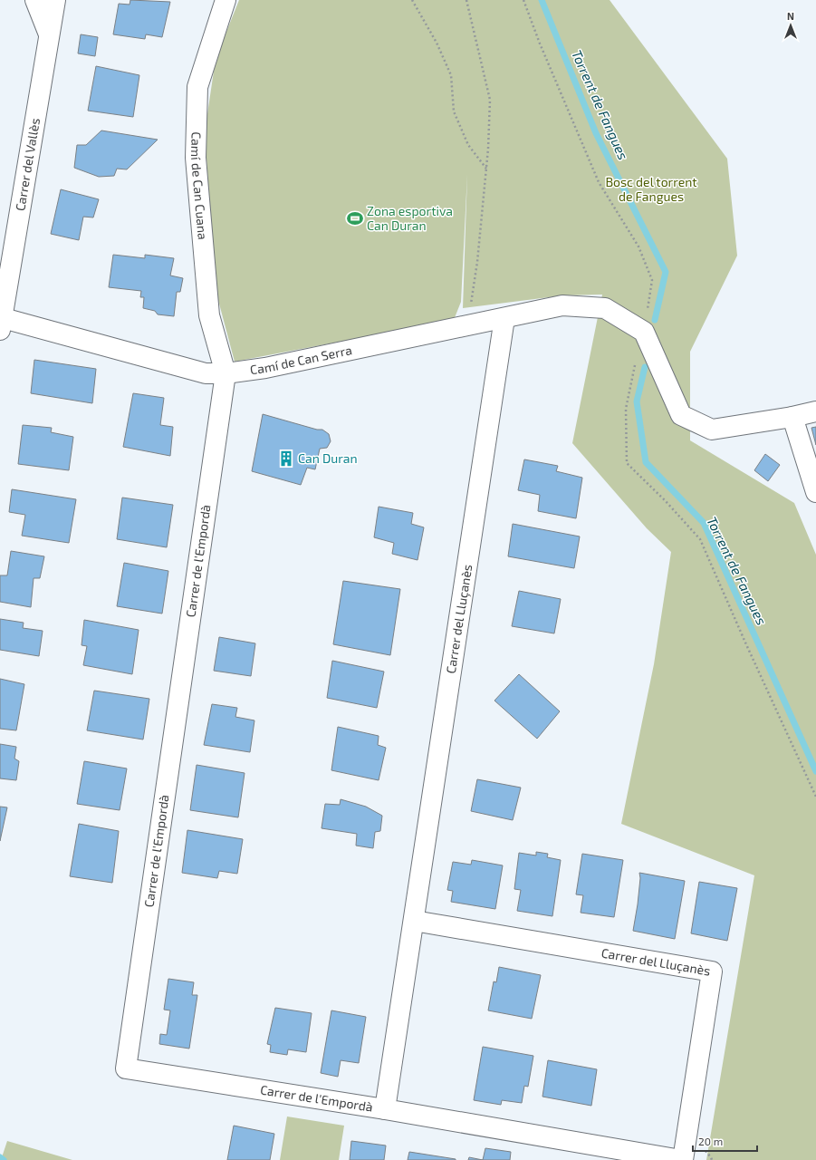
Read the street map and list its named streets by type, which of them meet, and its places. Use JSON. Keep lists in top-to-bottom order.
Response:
{
  "streets": {
    "street": [
      "Carrer del Vallès",
      "Camí de Can Cuana",
      "Camí de Can Serra",
      "Carrer de l'Empordà",
      "Carrer del Lluçanès"
    ]
  },
  "crossings": [
    ["Carrer del Vallès", "Camí de Can Serra"],
    ["Camí de Can Cuana", "Camí de Can Serra"],
    ["Camí de Can Cuana", "Carrer de l'Empordà"],
    ["Camí de Can Serra", "Carrer de l'Empordà"],
    ["Camí de Can Serra", "Carrer del Lluçanès"],
    ["Carrer de l'Empordà", "Carrer del Lluçanès"]
  ],
  "water": ["Torrent de Fangues"],
  "parks": ["Bosc del torrent de Fangues"],
  "places": {
    "sports": ["Zona esportiva Can Duran"],
    "building": ["Can Duran"]
  },
  "scale_bar": "20 m",
  "north": "top"
}
